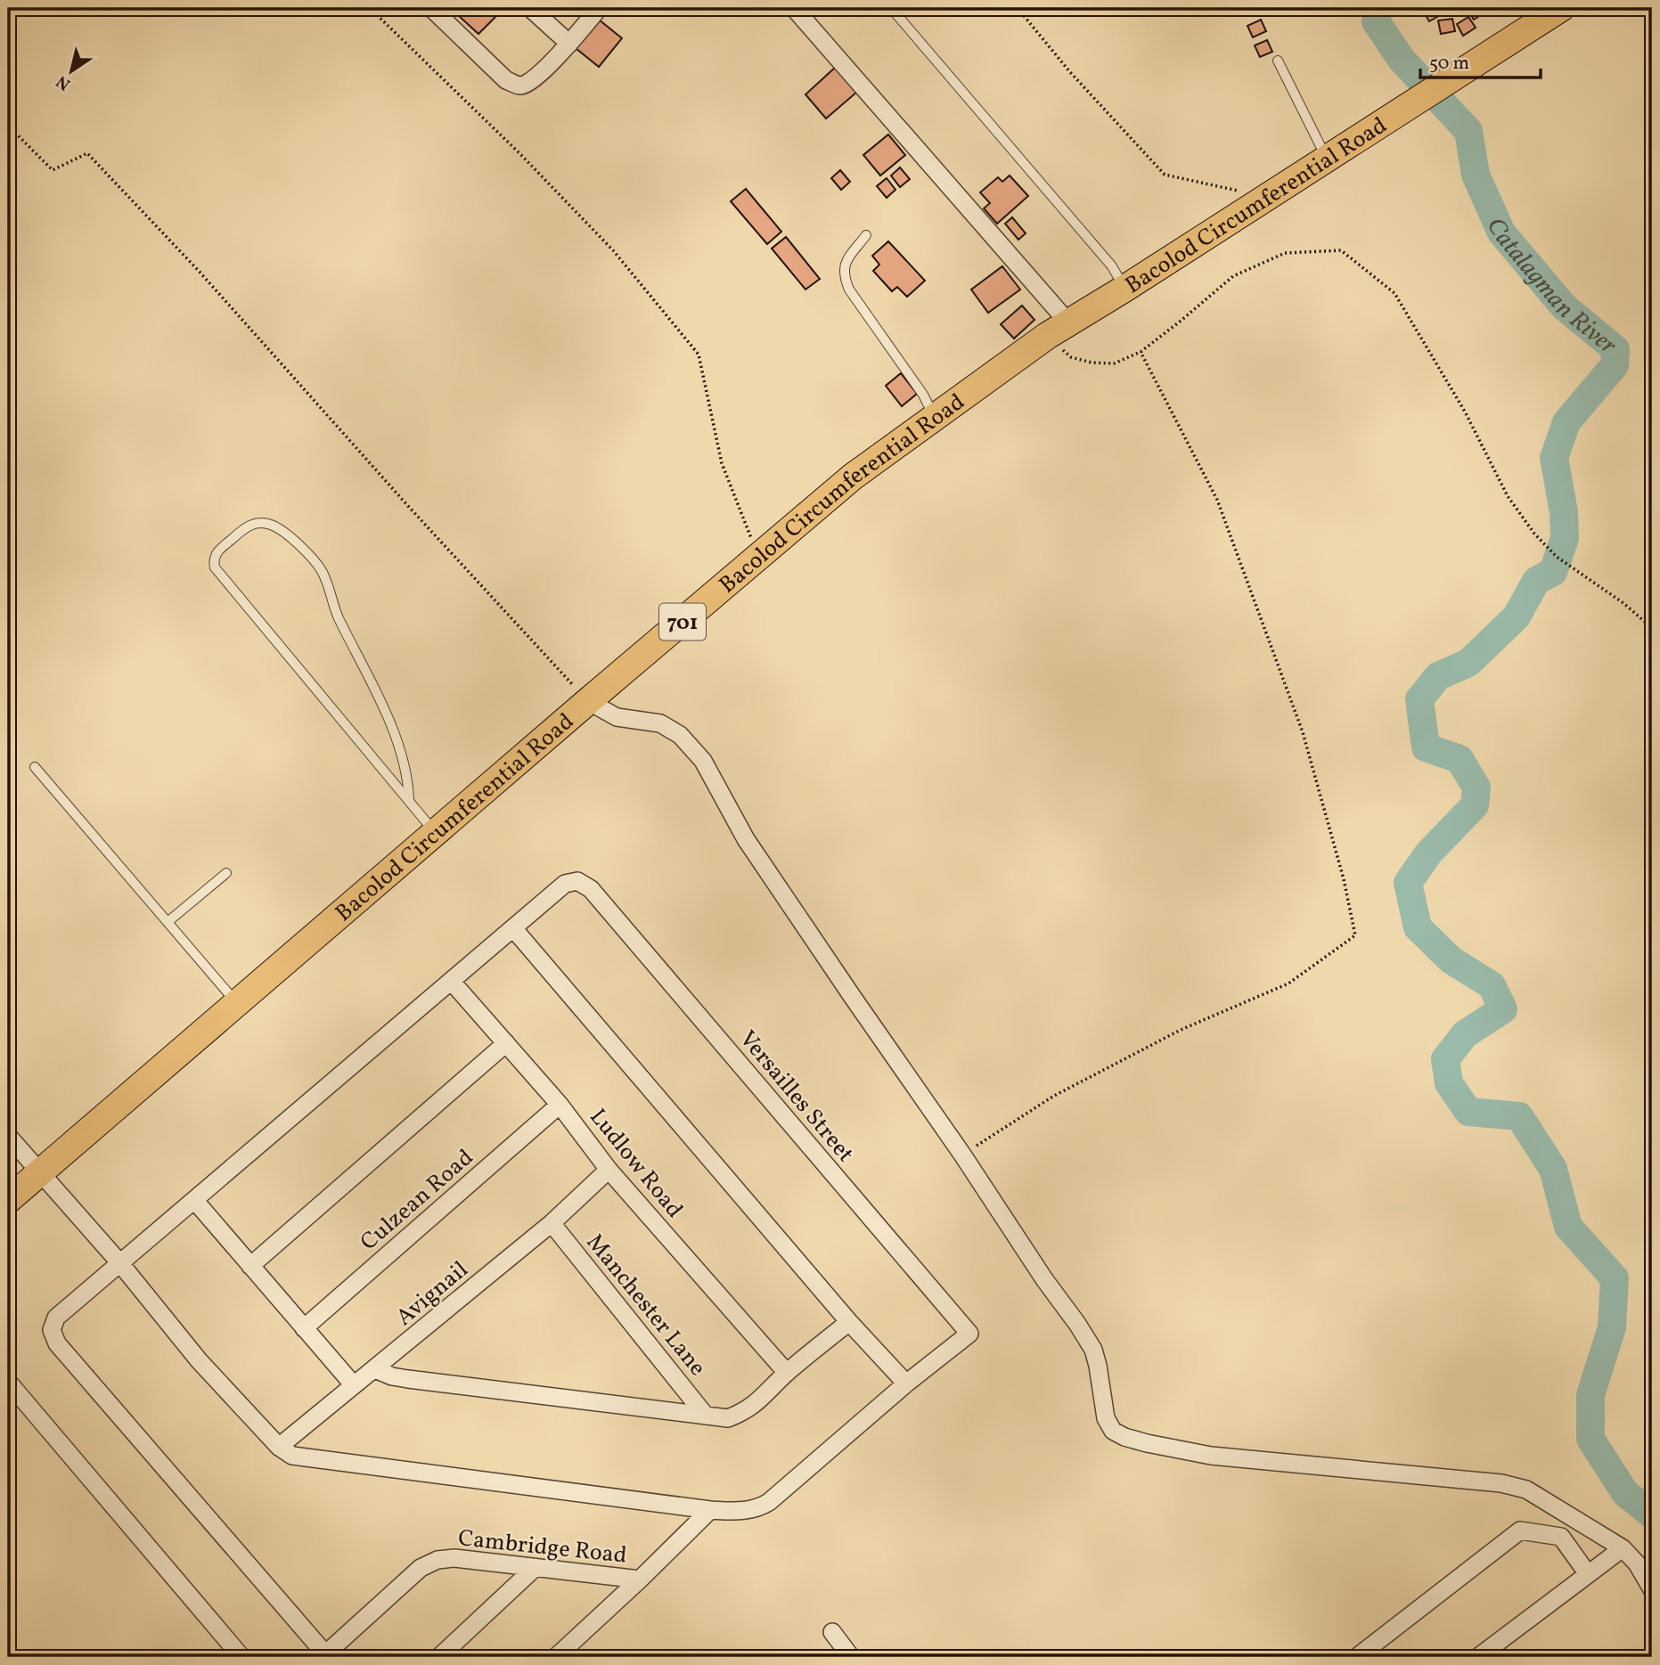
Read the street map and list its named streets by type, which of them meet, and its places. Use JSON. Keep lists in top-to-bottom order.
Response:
{
  "streets": {
    "main road": ["Bacolod Circumferential Road", "701"],
    "street": [
      "Versailles Street",
      "Ludlow Road",
      "Culzean Road",
      "Avignail",
      "Manchester Lane",
      "Cambridge Road"
    ]
  },
  "crossings": [
    ["Ludlow Road", "Culzean Road"],
    ["Ludlow Road", "Avignail"],
    ["Avignail", "Manchester Lane"]
  ],
  "water": ["Catalagman River"],
  "scale_bar": "50 m",
  "north": "bottom left"
}
